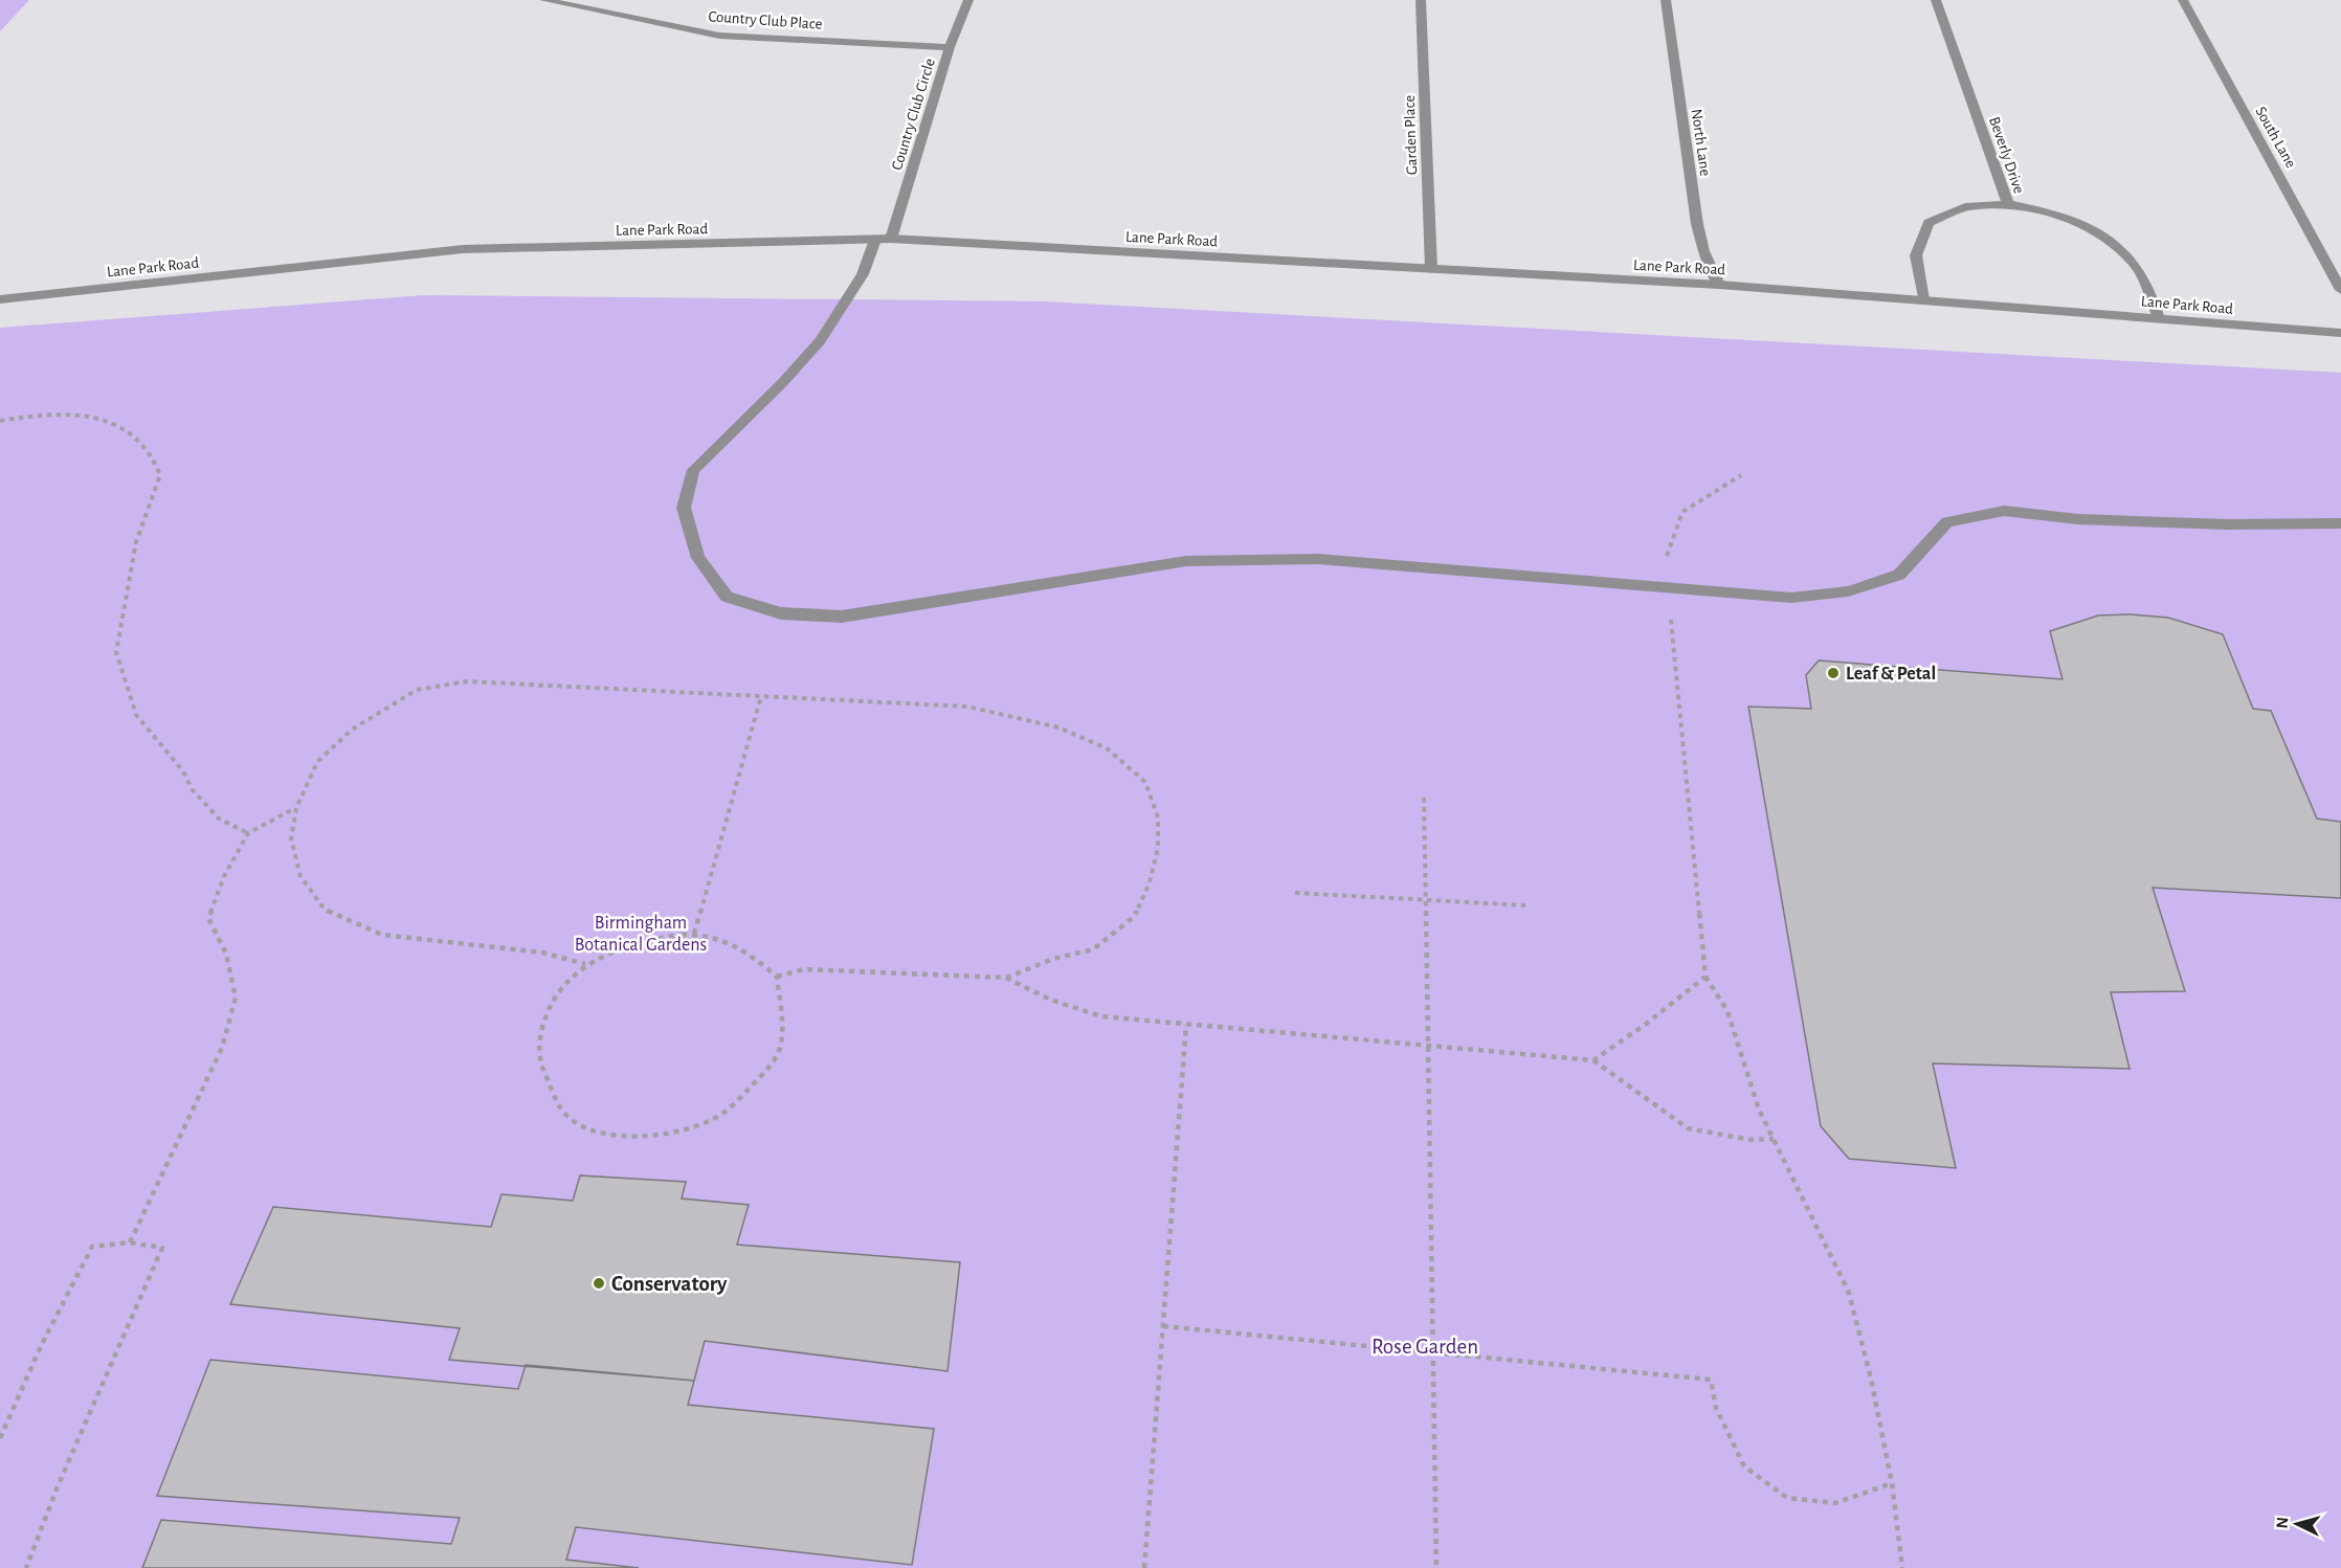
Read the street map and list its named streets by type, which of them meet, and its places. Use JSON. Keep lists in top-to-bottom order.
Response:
{
  "streets": {
    "street": [
      "Country Club Place",
      "Country Club Circle",
      "Garden Place",
      "South Lane",
      "North Lane",
      "Beverly Drive",
      "Lane Park Road"
    ]
  },
  "crossings": [
    ["Country Club Place", "Country Club Circle"],
    ["Country Club Circle", "Lane Park Road"],
    ["Garden Place", "Lane Park Road"],
    ["North Lane", "Lane Park Road"],
    ["Beverly Drive", "Lane Park Road"]
  ],
  "parks": ["Birmingham Botanical Gardens", "Rose Garden"],
  "places": ["Leaf & Petal", "Conservatory"],
  "north": "left"
}
